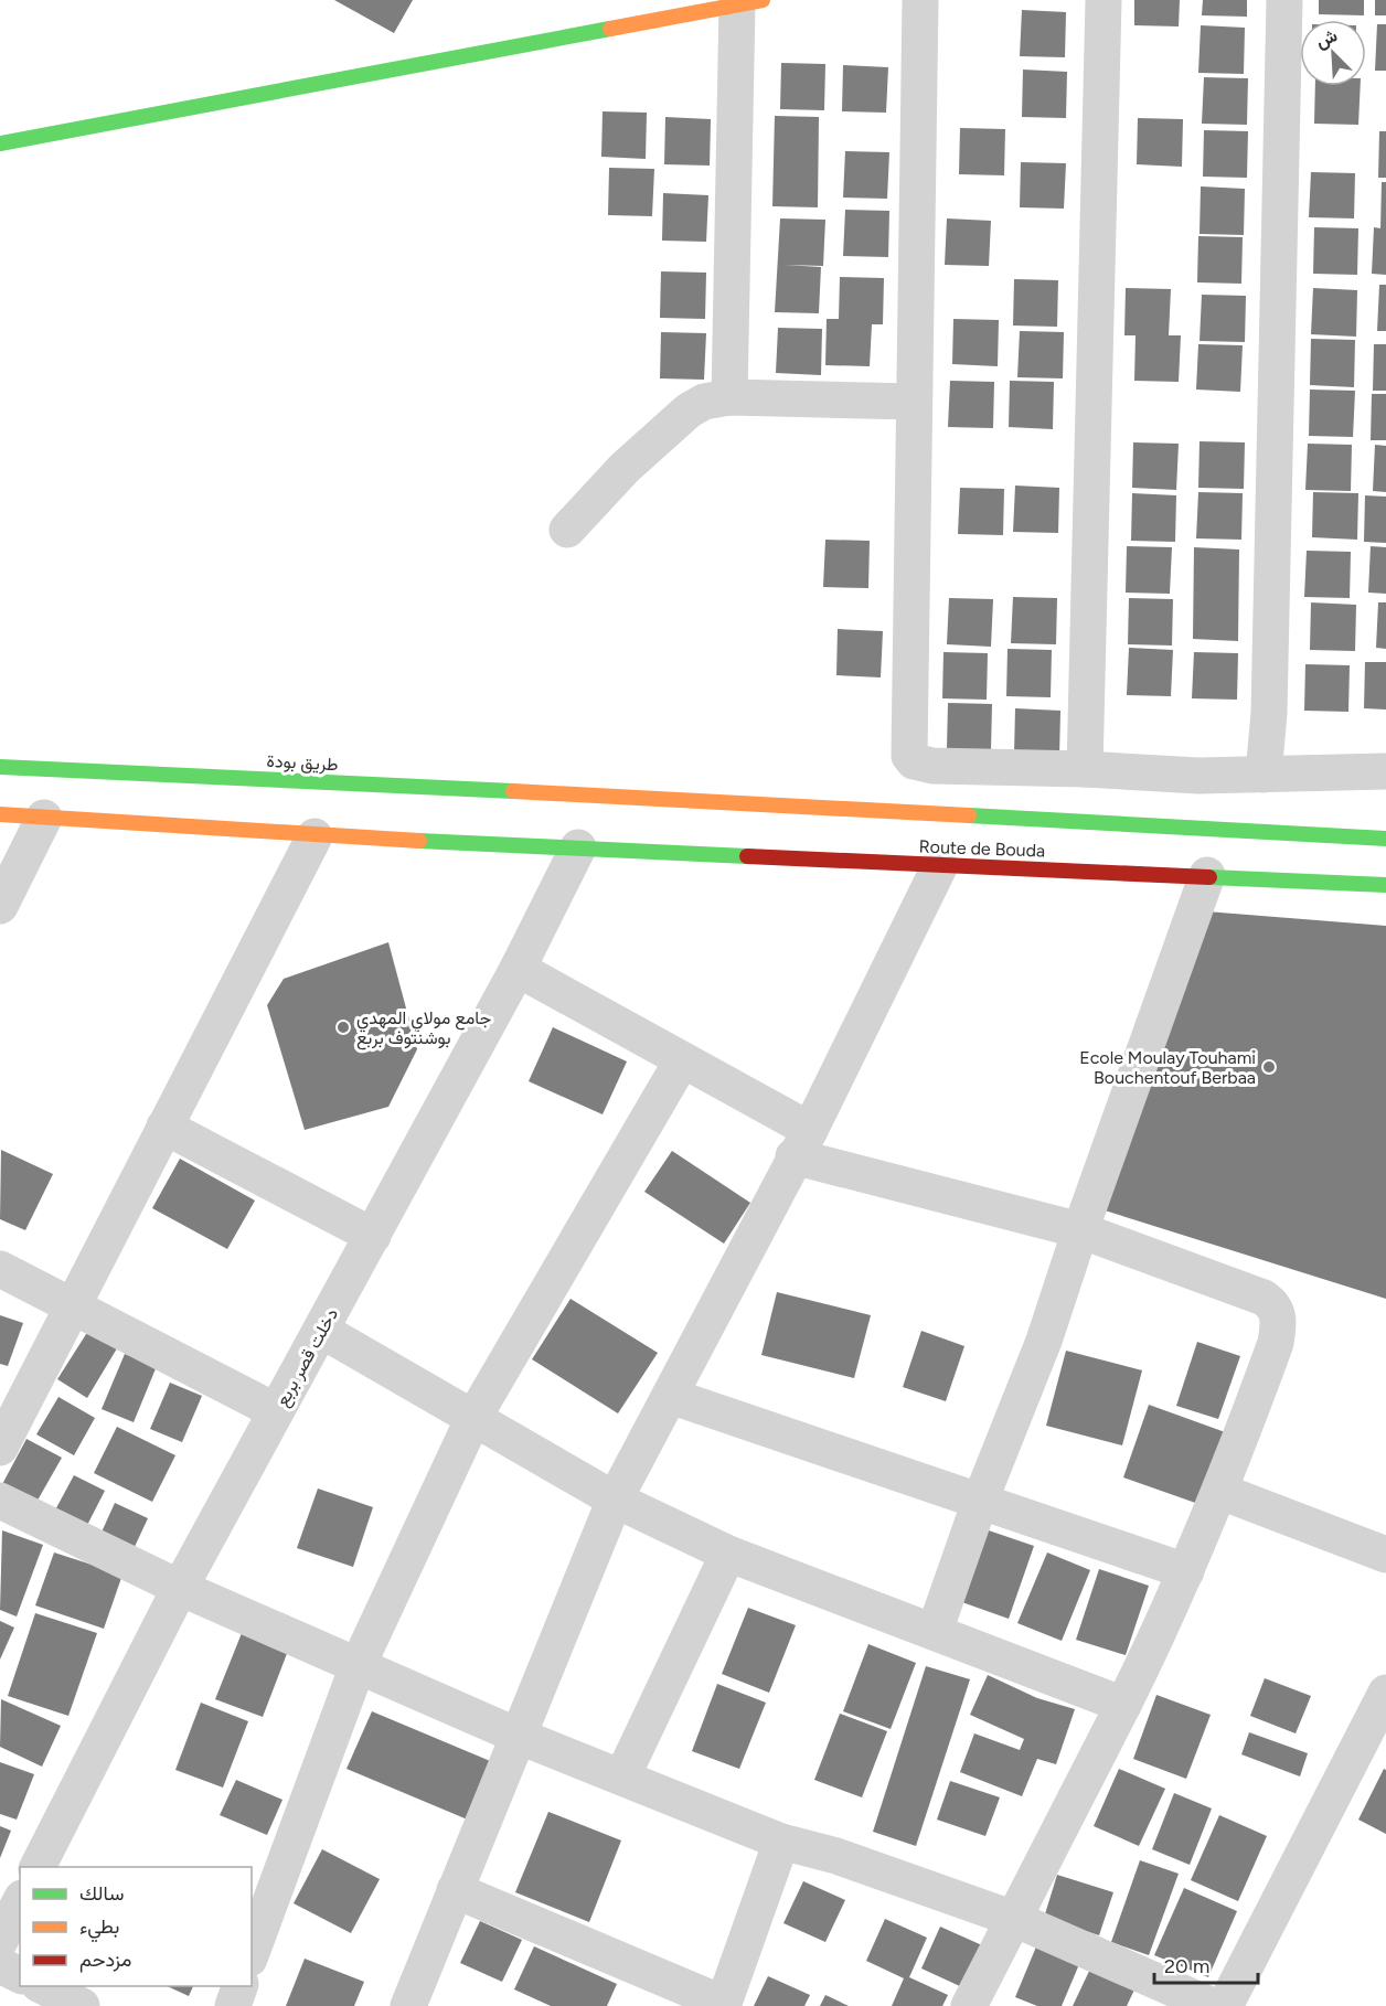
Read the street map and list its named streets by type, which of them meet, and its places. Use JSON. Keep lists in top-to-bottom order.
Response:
{
  "streets": {
    "main road": ["طريق بودة", "Route de Bouda"],
    "street": ["دخلت قصر بربع"]
  },
  "crossings": [
    ["طريق بودة", "Route de Bouda"],
    ["Route de Bouda", "دخلت قصر بربع"]
  ],
  "places": ["جامع مولاي المهدي بوشنتوف بربع", "Ecole Moulay Touhami Bouchentouf Berbaa"],
  "legend": ["سالك", "بطيء", "مزدحم"],
  "scale_bar": "20 m",
  "north": "top left"
}
